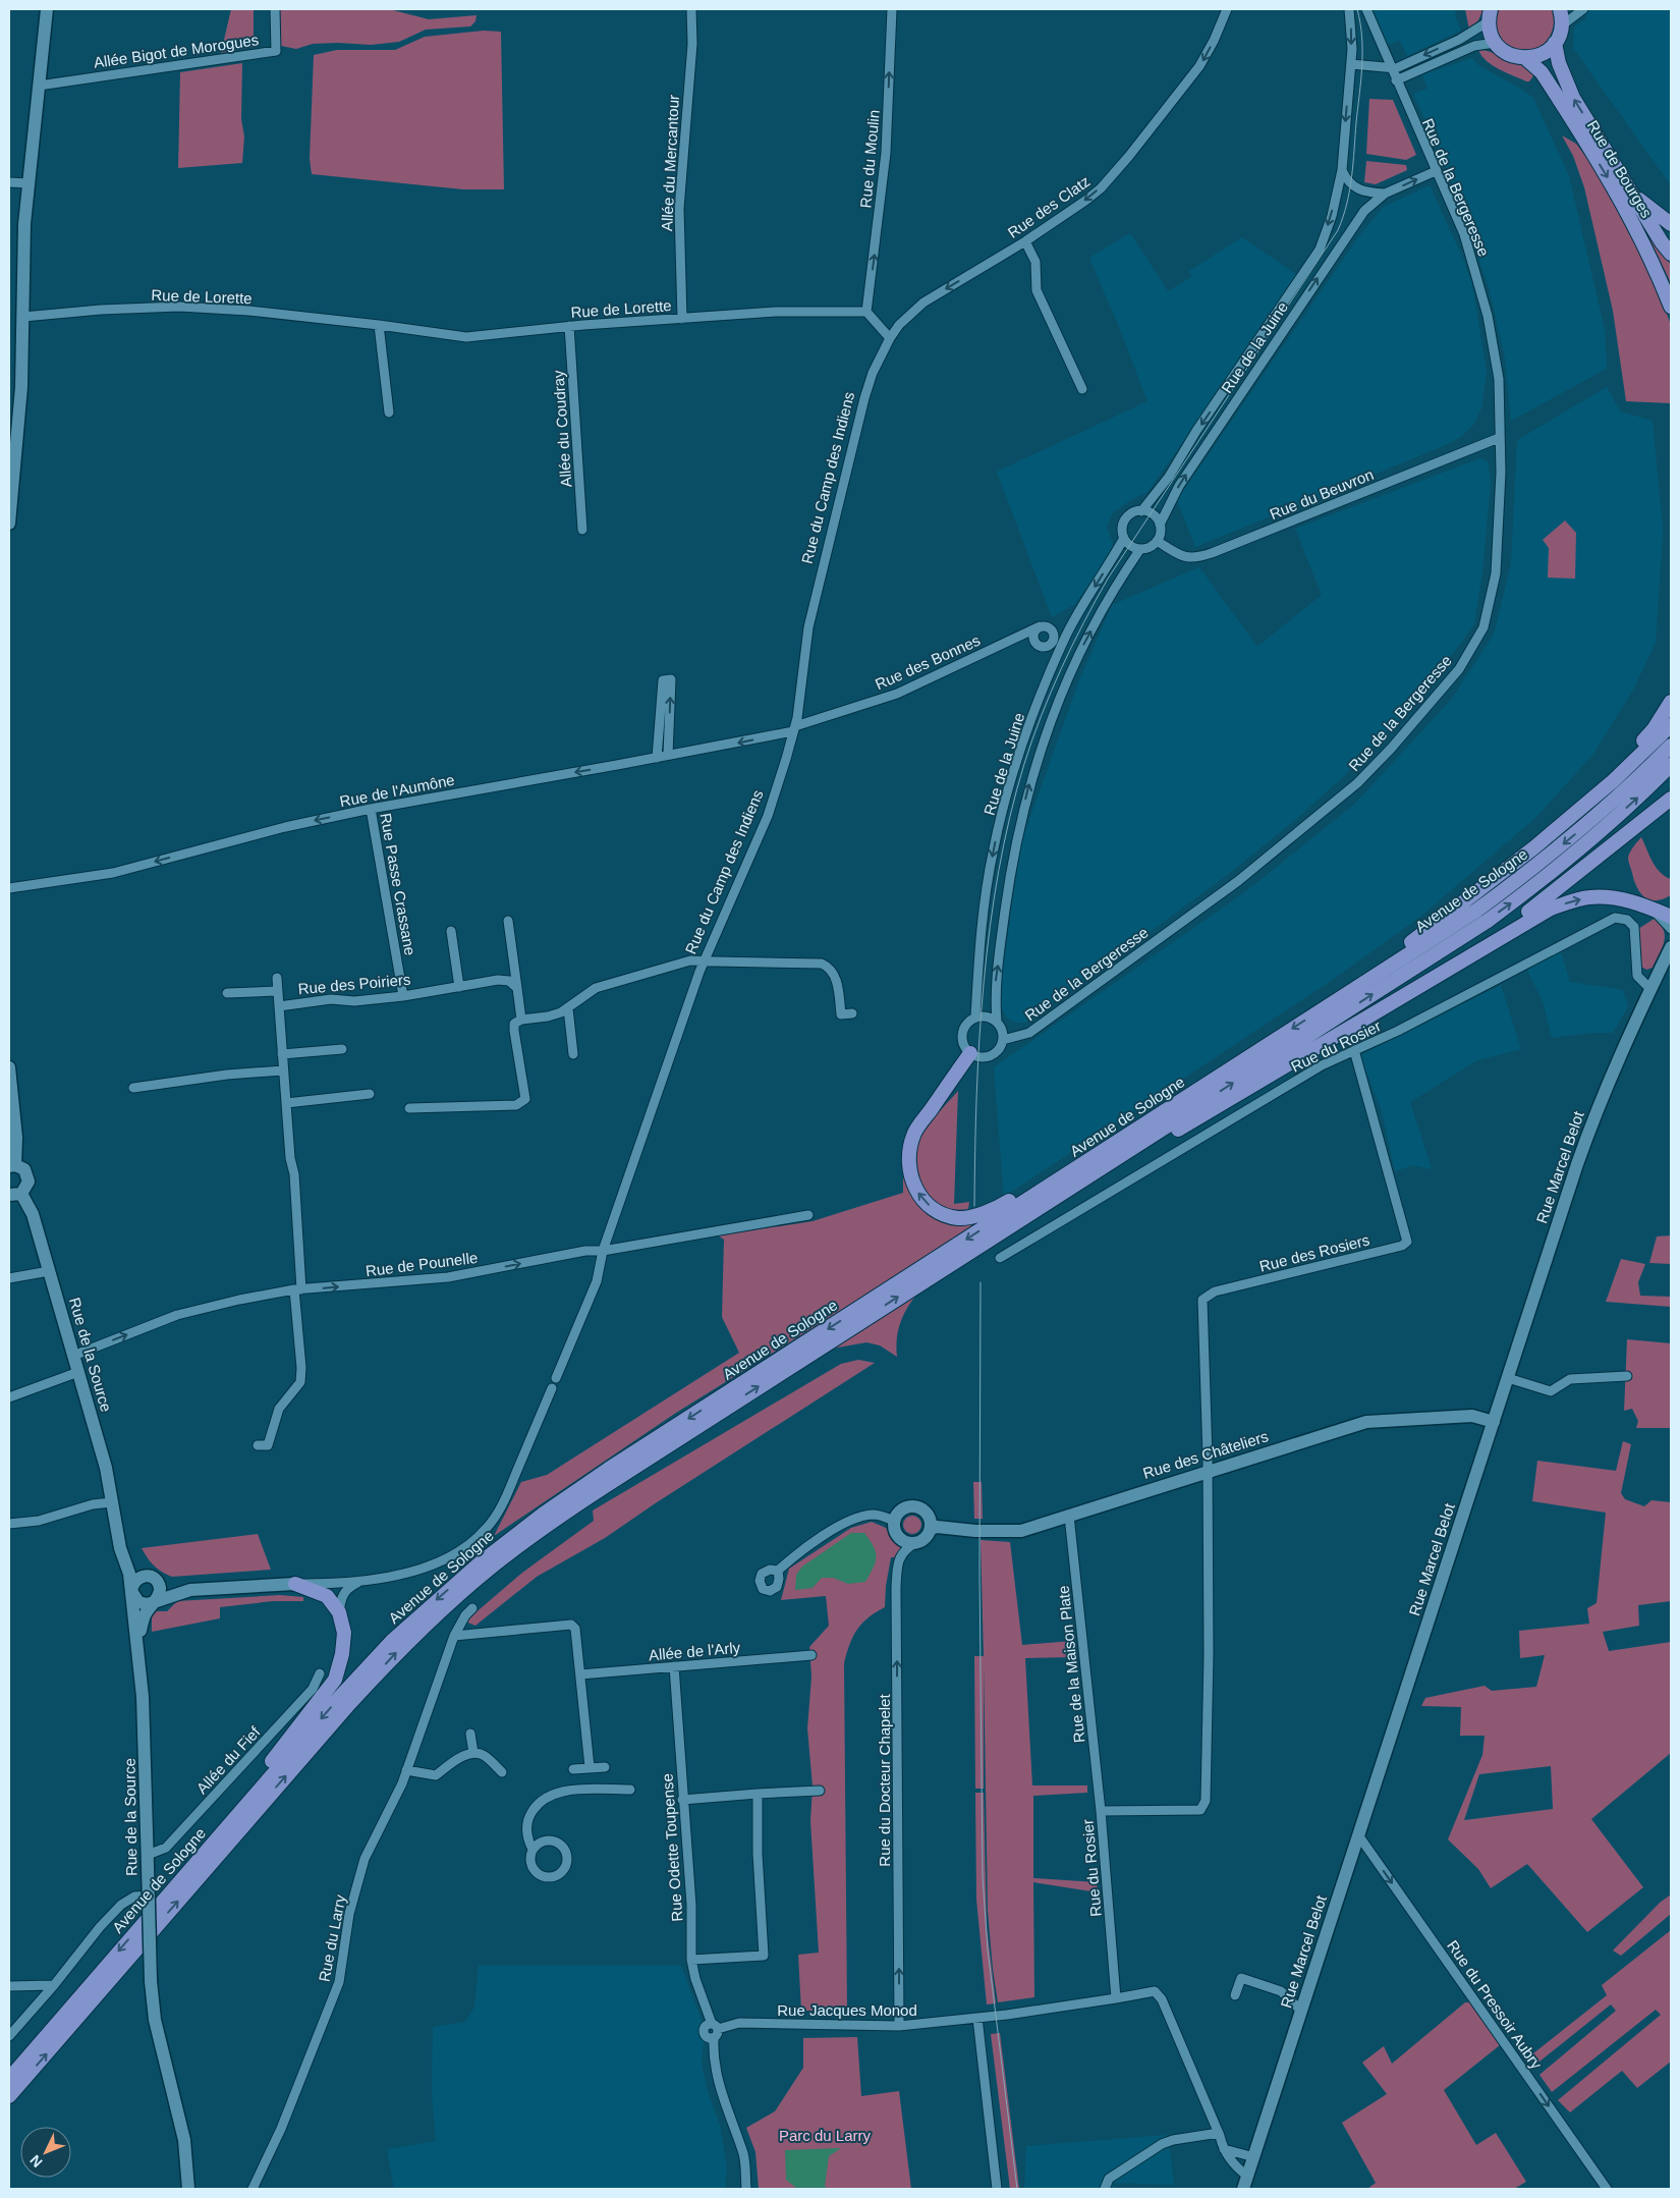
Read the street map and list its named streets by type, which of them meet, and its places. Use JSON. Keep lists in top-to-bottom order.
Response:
{
  "streets": {
    "main road": [
      "Rue de Bourges",
      "Avenue de Sologne",
      "Rue Marcel Belot",
      "Rue de la Source",
      "Rue des Châteliers"
    ],
    "street": [
      "Allée Bigot de Morogues",
      "Rue du Moulin",
      "Allée du Mercantour",
      "Rue de la Bergeresse",
      "Rue des Clatz",
      "Rue de Lorette",
      "Rue de la Juine",
      "Allée du Coudray",
      "Rue du Camp des Indiens",
      "Rue du Beuvron",
      "Rue des Bonnes",
      "Rue de l'Aumône",
      "Rue Passe Crassane",
      "Rue des Poiriers",
      "Rue du Rosier",
      "Rue des Rosiers",
      "Rue de Pounelle",
      "Allée de l'Arly",
      "Rue de la Maison Plate",
      "Allée du Fief",
      "Rue du Docteur Chapelet",
      "Rue Odette Toupense",
      "Rue du Larry",
      "Rue du Pressoir Aubry",
      "Rue Jacques Monod"
    ]
  },
  "crossings": [
    ["Rue du Moulin", "Rue de Lorette"],
    ["Allée du Mercantour", "Rue de Lorette"],
    ["Rue de la Bergeresse", "Rue de la Juine"],
    ["Rue de la Bergeresse", "Rue du Beuvron"],
    ["Rue des Clatz", "Rue du Camp des Indiens"],
    ["Rue de Lorette", "Allée du Coudray"],
    ["Rue de la Juine", "Rue du Beuvron"],
    ["Rue du Camp des Indiens", "Rue des Bonnes"],
    ["Rue du Camp des Indiens", "Rue de l'Aumône"],
    ["Rue du Camp des Indiens", "Rue de Pounelle"],
    ["Rue des Bonnes", "Rue de l'Aumône"],
    ["Rue de l'Aumône", "Rue Passe Crassane"],
    ["Rue Passe Crassane", "Rue des Poiriers"],
    ["Rue des Poiriers", "Rue de Pounelle"],
    ["Rue du Rosier", "Rue Marcel Belot"],
    ["Rue du Rosier", "Rue des Rosiers"],
    ["Rue du Rosier", "Rue des Châteliers"],
    ["Rue du Rosier", "Rue de la Maison Plate"],
    ["Rue du Rosier", "Rue Jacques Monod"],
    ["Rue Marcel Belot", "Rue des Châteliers"],
    ["Rue Marcel Belot", "Rue du Pressoir Aubry"],
    ["Rue des Rosiers", "Rue des Châteliers"],
    ["Rue de Pounelle", "Rue de la Source"],
    ["Rue de la Source", "Allée du Fief"],
    ["Rue des Châteliers", "Rue de la Maison Plate"],
    ["Rue des Châteliers", "Rue du Docteur Chapelet"],
    ["Allée de l'Arly", "Rue Odette Toupense"],
    ["Rue du Docteur Chapelet", "Rue Jacques Monod"],
    ["Rue Odette Toupense", "Rue Jacques Monod"]
  ],
  "one_way": [
    "Rue du Moulin",
    "Rue des Clatz",
    "Rue de l'Aumône",
    "Rue de Pounelle",
    "Rue du Docteur Chapelet",
    "Rue du Pressoir Aubry"
  ],
  "parks": ["Parc du Larry"],
  "north": "bottom left"
}
